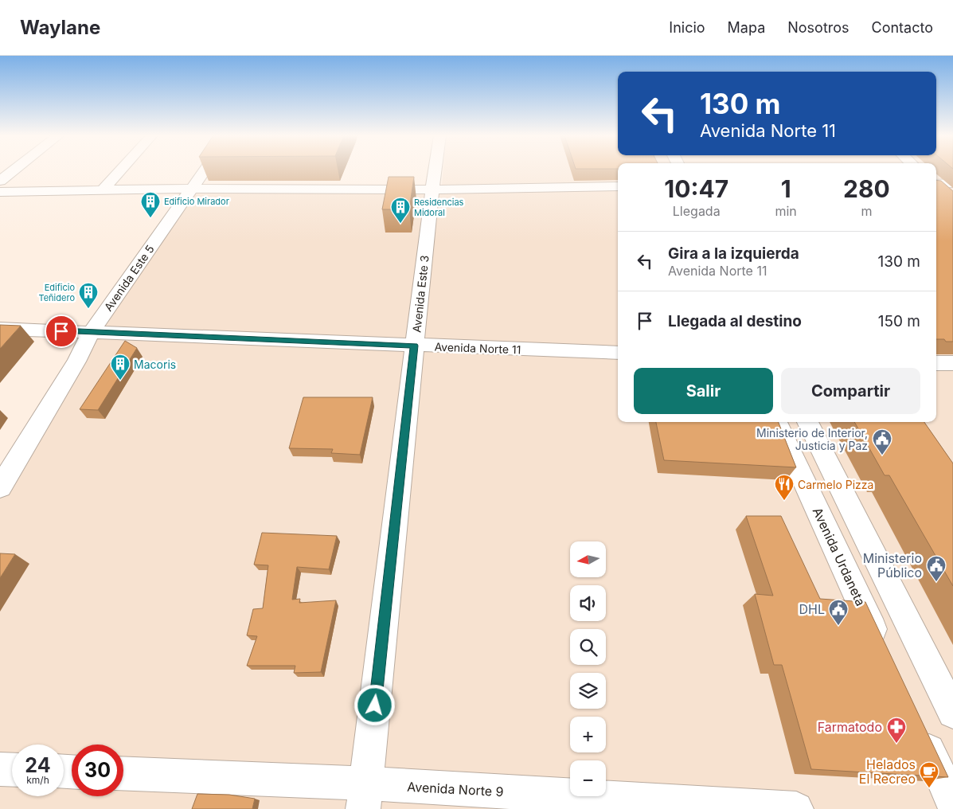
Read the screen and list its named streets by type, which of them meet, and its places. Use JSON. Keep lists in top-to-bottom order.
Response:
{
  "streets": {
    "street": [
      "Avenida Este 5",
      "Avenida Este 3",
      "Avenida Norte 11",
      "Avenida Urdaneta",
      "Avenida Norte 9"
    ]
  },
  "crossings": [
    ["Avenida Este 5", "Avenida Norte 11"],
    ["Avenida Este 3", "Avenida Norte 11"],
    ["Avenida Este 3", "Avenida Norte 9"]
  ],
  "places": {
    "building": [
      "Edificio Mirador",
      "Residencias Midoral",
      "Edificio Teñidero",
      "Macoris"
    ],
    "public building": ["Ministerio de Interior, Justicia y Paz", "Ministerio Público", "DHL"],
    "restaurant": ["Carmelo Pizza"],
    "pharmacy": ["Farmatodo"],
    "cafe": ["Helados El Recreo"]
  },
  "north": "left",
  "page": {
    "header": "Waylane",
    "nav": [
      "Inicio",
      "Mapa",
      "Nosotros",
      "Contacto"
    ],
    "turn": ["130 m", "Avenida Norte 11"],
    "eta": [
      "10:47",
      "Llegada",
      "1",
      "min",
      "280",
      "m"
    ],
    "list": [
      {
        "name": "Gira a la izquierda",
        "note": "Avenida Norte 11",
        "value": "130 m"
      },
      {
        "name": "Llegada al destino",
        "value": "150 m"
      }
    ],
    "buttons": ["Salir", "Compartir"],
    "map_buttons": ["+", "−"],
    "speed": "24 km/h",
    "limit": "30"
  }
}
